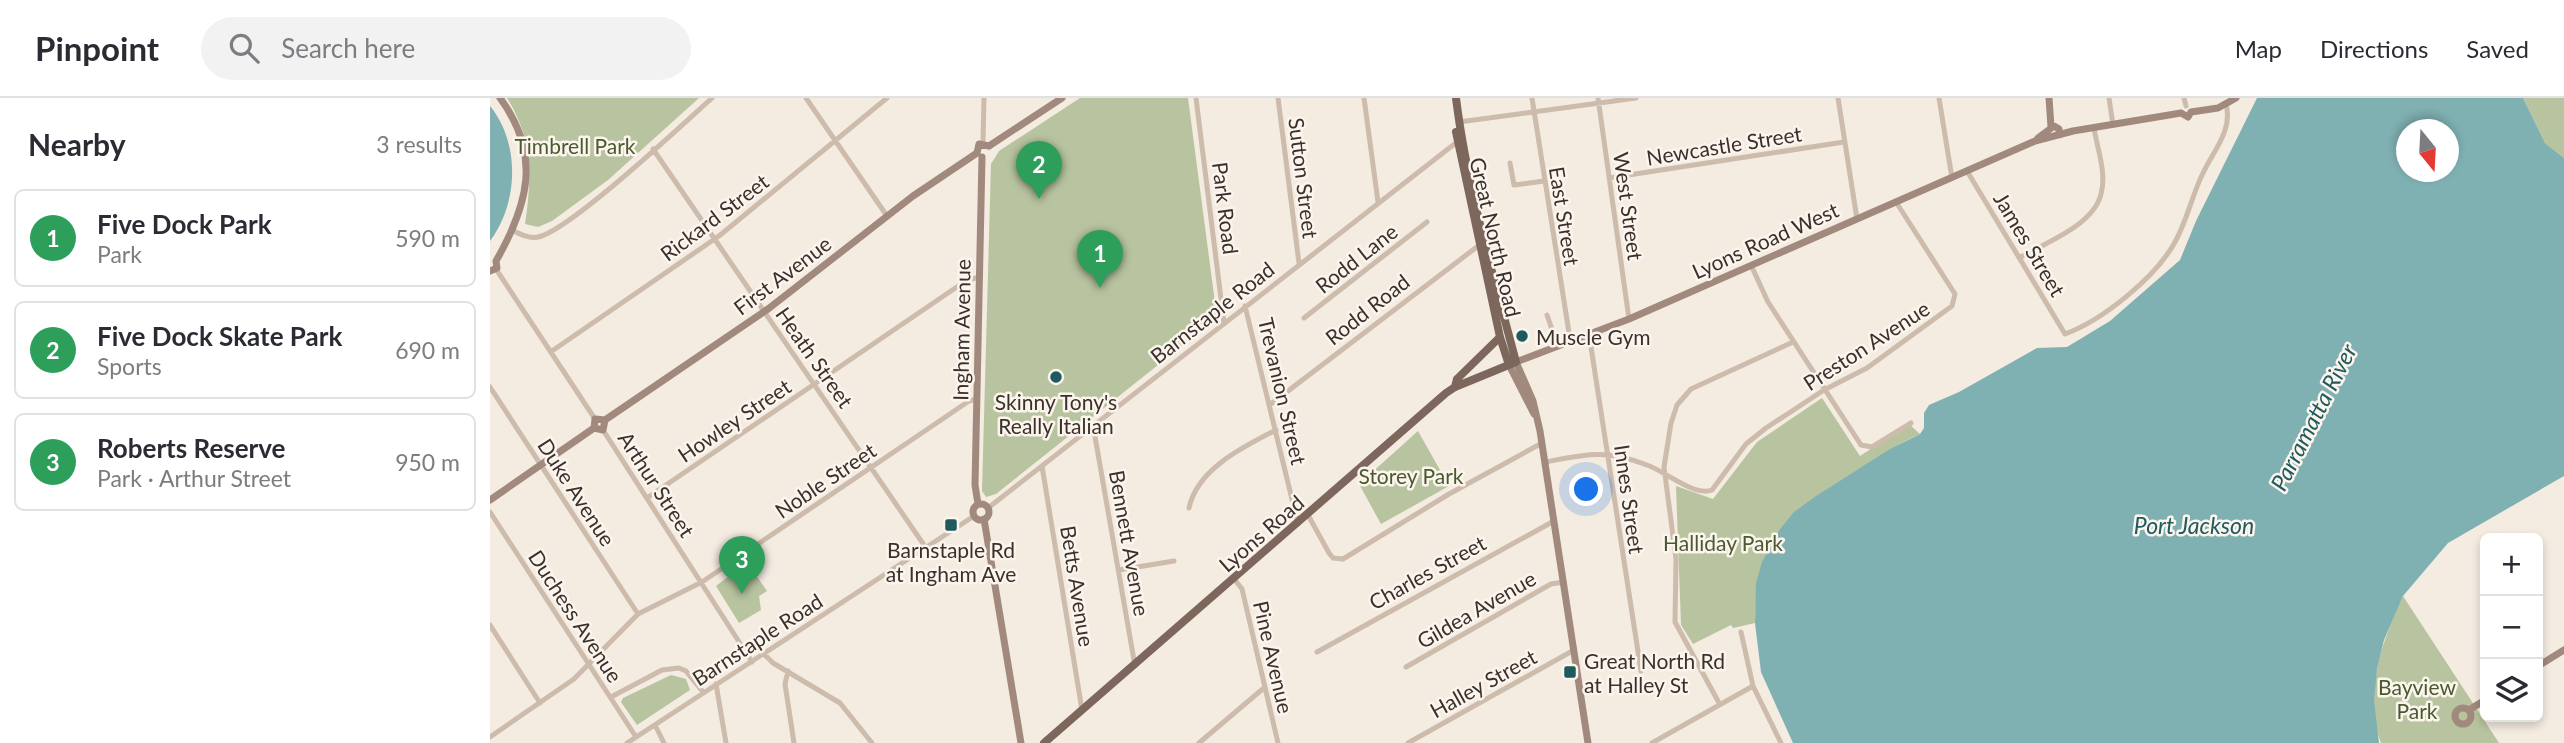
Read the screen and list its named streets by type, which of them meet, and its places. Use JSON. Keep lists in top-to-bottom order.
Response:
{
  "streets": {
    "main road": ["Great North Road", "Lyons Road"],
    "street": [
      "Newcastle Street",
      "Sutton Street",
      "West Street",
      "Park Road",
      "East Street",
      "Rickard Street",
      "Lyons Road West",
      "James Street",
      "Rodd Lane",
      "First Avenue",
      "Rodd Road",
      "Barnstaple Road",
      "Ingham Avenue",
      "Preston Avenue",
      "Heath Street",
      "Trevanion Street",
      "Howley Street",
      "Noble Street",
      "Arthur Street",
      "Duke Avenue",
      "Innes Street",
      "Bennett Avenue",
      "Charles Street",
      "Betts Avenue",
      "Gildea Avenue",
      "Duchess Avenue",
      "Pine Avenue",
      "Halley Street"
    ]
  },
  "crossings": [
    ["Newcastle Street", "West Street"],
    ["Sutton Street", "Barnstaple Road"],
    ["West Street", "Lyons Road West"],
    ["Park Road", "Barnstaple Road"],
    ["East Street", "Lyons Road West"],
    ["Rickard Street", "Heath Street"],
    ["Rickard Street", "Arthur Street"],
    ["Great North Road", "Lyons Road West"],
    ["Great North Road", "Rodd Road"],
    ["Great North Road", "Barnstaple Road"],
    ["Great North Road", "Lyons Road"],
    ["Great North Road", "Charles Street"],
    ["Great North Road", "Gildea Avenue"],
    ["Great North Road", "Halley Street"],
    ["Lyons Road West", "James Street"],
    ["Lyons Road West", "Preston Avenue"],
    ["Lyons Road West", "Innes Street"],
    ["Lyons Road West", "Lyons Road"],
    ["First Avenue", "Ingham Avenue"],
    ["First Avenue", "Heath Street"],
    ["Rodd Road", "Trevanion Street"],
    ["Barnstaple Road", "Heath Street"],
    ["Barnstaple Road", "Trevanion Street"],
    ["Barnstaple Road", "Arthur Street"],
    ["Barnstaple Road", "Bennett Avenue"],
    ["Barnstaple Road", "Betts Avenue"],
    ["Barnstaple Road", "Duchess Avenue"],
    ["Ingham Avenue", "Howley Street"],
    ["Ingham Avenue", "Noble Street"],
    ["Heath Street", "Howley Street"],
    ["Heath Street", "Noble Street"],
    ["Trevanion Street", "Lyons Road"],
    ["Howley Street", "Arthur Street"],
    ["Noble Street", "Arthur Street"],
    ["Noble Street", "Duke Avenue"],
    ["Noble Street", "Duchess Avenue"],
    ["Lyons Road", "Bennett Avenue"],
    ["Lyons Road", "Betts Avenue"],
    ["Lyons Road", "Pine Avenue"]
  ],
  "water": ["Parramatta River", "Port Jackson"],
  "parks": [
    "Timbrell Park",
    "Storey Park",
    "Halliday Park",
    "Bayview Park"
  ],
  "places": {
    "other": ["Muscle Gym", "Skinny Tony's Really Italian"],
    "transit": ["Barnstaple Rd at Ingham Ave", "Great North Rd at Halley St"]
  },
  "north": "bottom",
  "page": {
    "header": "Pinpoint",
    "search": "Search here",
    "nav": ["Map", "Directions", "Saved"],
    "heading": ["Nearby", "3 results"],
    "pins": ["2", "1", "3"],
    "list": [
      {
        "mark": "1",
        "name": "Five Dock Park",
        "note": "Park",
        "value": "590 m"
      },
      {
        "mark": "2",
        "name": "Five Dock Skate Park",
        "note": "Sports",
        "value": "690 m"
      },
      {
        "mark": "3",
        "name": "Roberts Reserve",
        "note": "Park · Arthur Street",
        "value": "950 m"
      }
    ],
    "map_buttons": ["+", "−"]
  }
}
